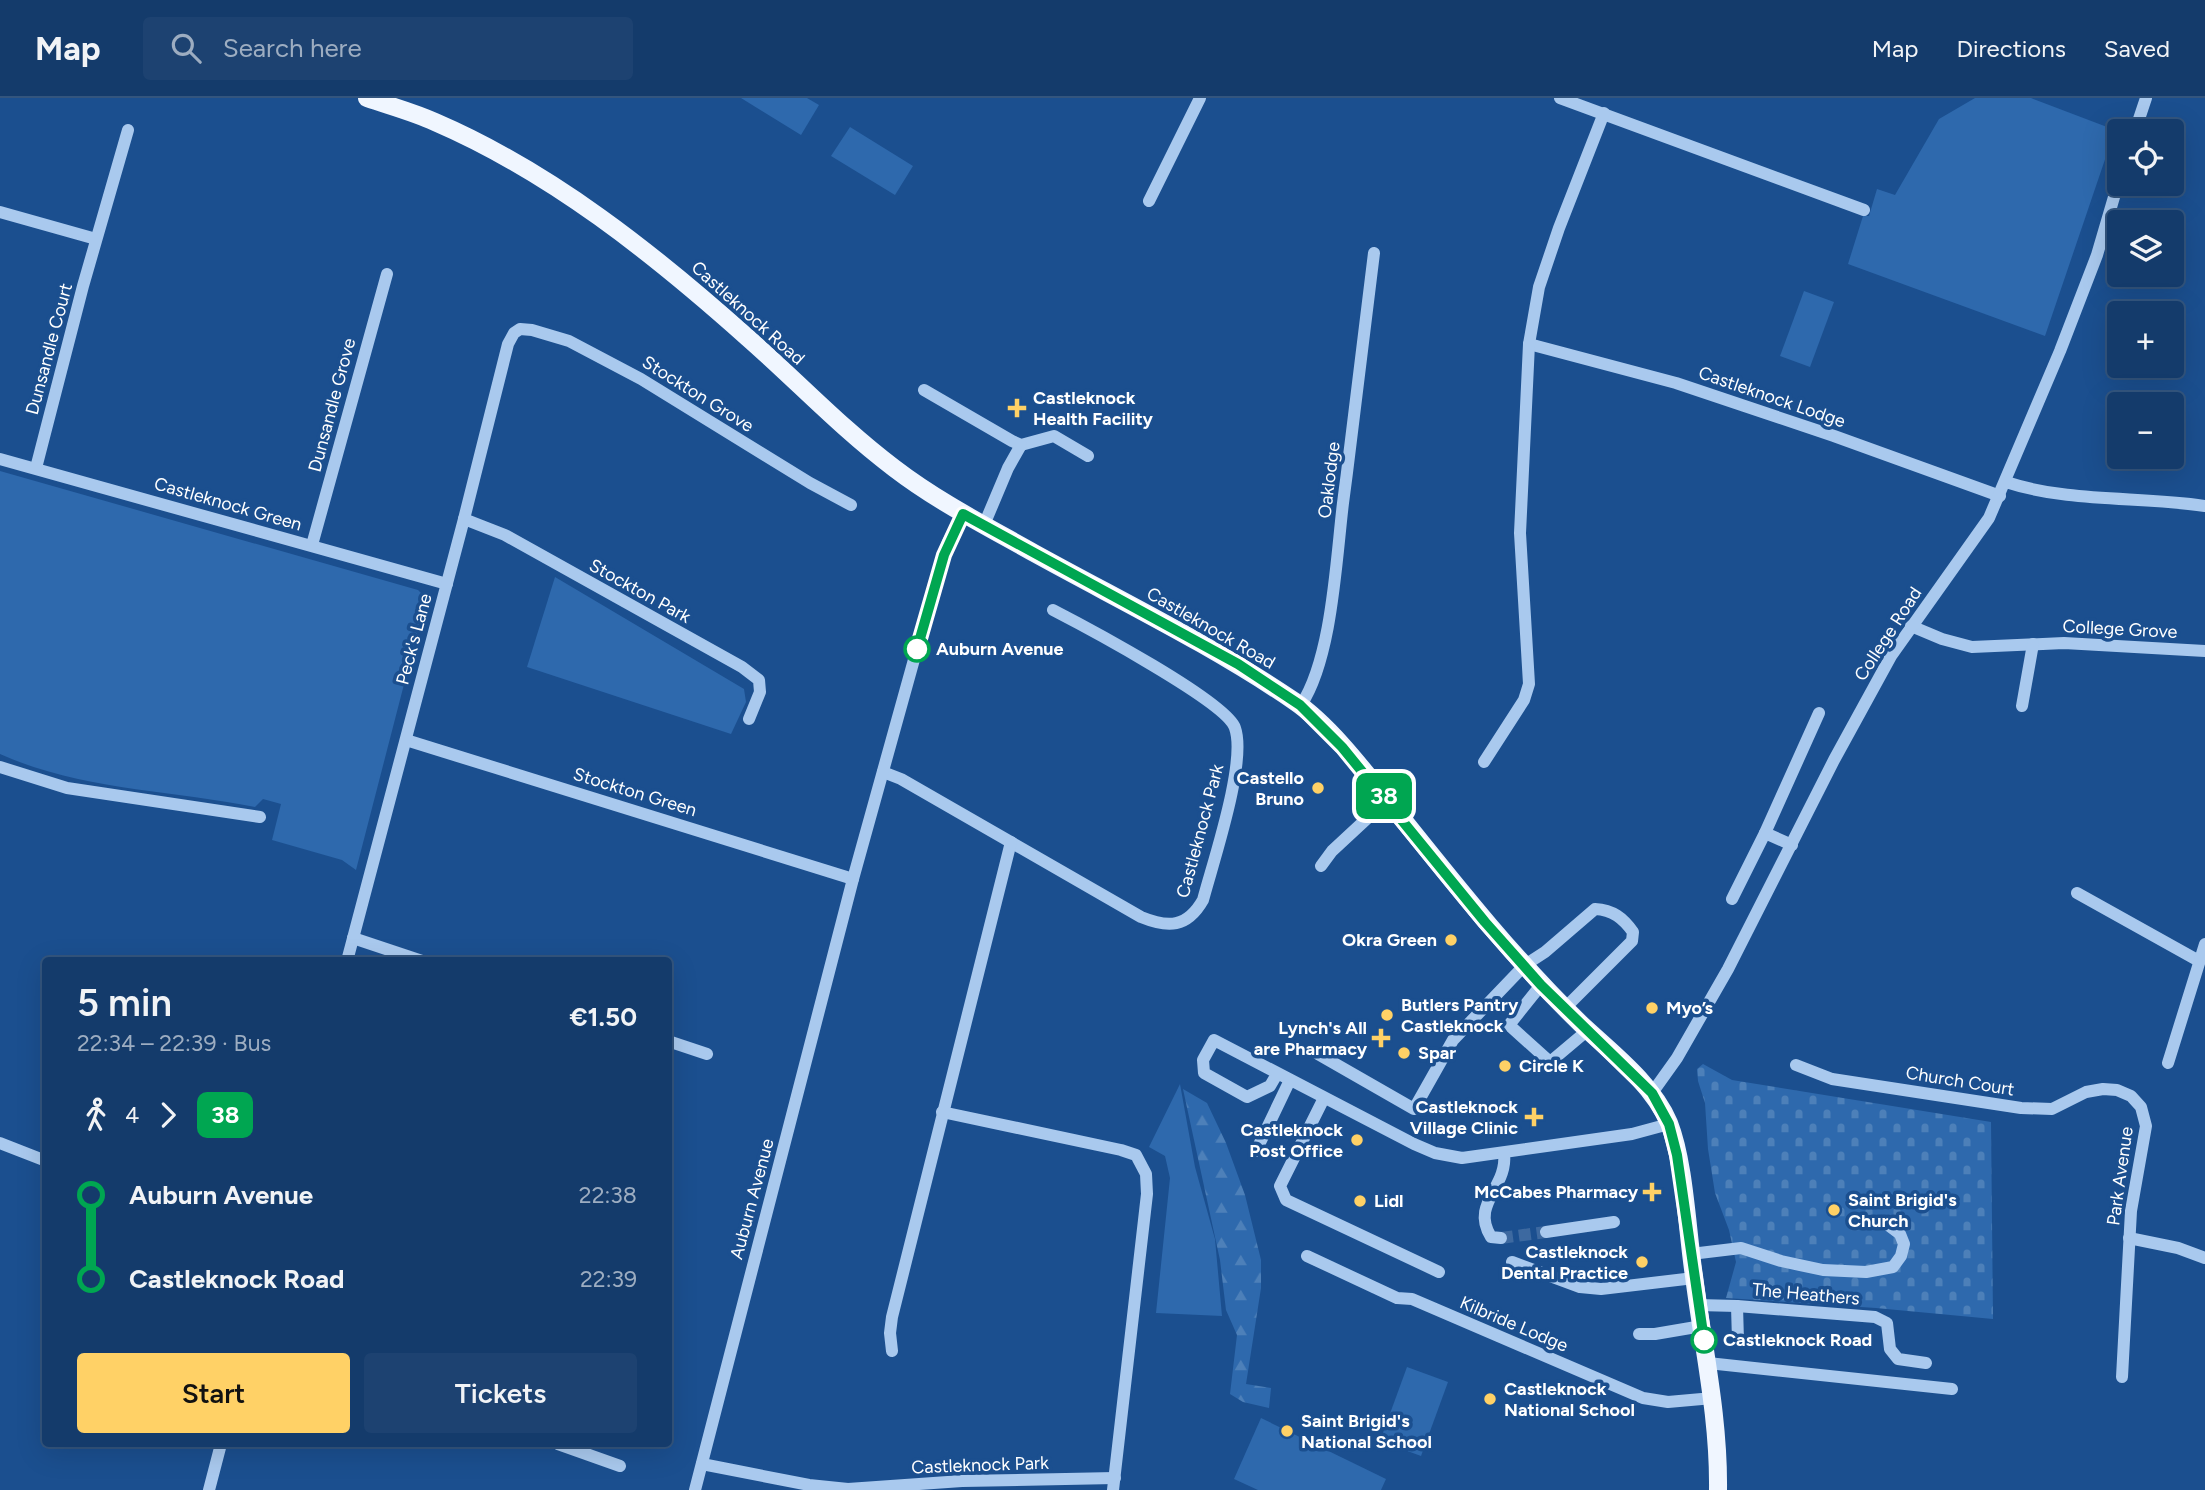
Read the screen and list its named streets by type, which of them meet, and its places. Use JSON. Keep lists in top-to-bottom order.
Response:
{
  "streets": {
    "main road": ["Castleknock Road"],
    "street": [
      "Dunsandle Court",
      "Stockton Grove",
      "Castleknock Lodge",
      "Dunsandle Grove",
      "Oaklodge",
      "Castleknock Green",
      "Stockton Park",
      "College Grove",
      "College Road",
      "Peck's Lane",
      "Stockton Green",
      "Castleknock Park",
      "Church Court",
      "Park Avenue",
      "Auburn Avenue",
      "The Heathers",
      "Kilbride Lodge"
    ]
  },
  "crossings": [
    ["Castleknock Road", "Oaklodge"],
    ["Castleknock Road", "College Road"],
    ["Castleknock Road", "Auburn Avenue"],
    ["Castleknock Road", "The Heathers"],
    ["Castleknock Road", "Kilbride Lodge"],
    ["Dunsandle Court", "Castleknock Green"],
    ["Stockton Grove", "Peck's Lane"],
    ["Castleknock Lodge", "College Road"],
    ["Dunsandle Grove", "Castleknock Green"],
    ["Castleknock Green", "Peck's Lane"],
    ["Stockton Park", "Peck's Lane"],
    ["College Grove", "College Road"],
    ["Peck's Lane", "Stockton Green"],
    ["Stockton Green", "Auburn Avenue"],
    ["Castleknock Park", "Auburn Avenue"],
    ["Church Court", "Park Avenue"]
  ],
  "places": {
    "health": [
      "Castleknock Health Facility",
      "Lynch's All are Pharmacy",
      "Castleknock Village Clinic",
      "McCabes Pharmacy"
    ],
    "other": [
      "Auburn Avenue",
      "Castello Bruno",
      "Okra Green",
      "Myo’s",
      "Butlers Pantry Castleknock",
      "Spar",
      "Circle K",
      "Castleknock Post Office",
      "Lidl",
      "Saint Brigid's Church",
      "Castleknock Dental Practice",
      "Castleknock Road",
      "Castleknock National School",
      "Saint Brigid's National School"
    ]
  },
  "lines": ["bus line 38"],
  "page": {
    "header": "Map",
    "search": "Search here",
    "nav": ["Map", "Directions", "Saved"],
    "on_map": "38",
    "map_buttons": ["+", "−"],
    "heading": ["5 min", "22:34 – 22:39 · Bus", "€1.50"],
    "legs": ["4", "38"],
    "list": [
      {
        "name": "Auburn Avenue",
        "value": "22:38"
      },
      {
        "name": "Castleknock Road",
        "value": "22:39"
      }
    ],
    "buttons": ["Start", "Tickets"]
  }
}
